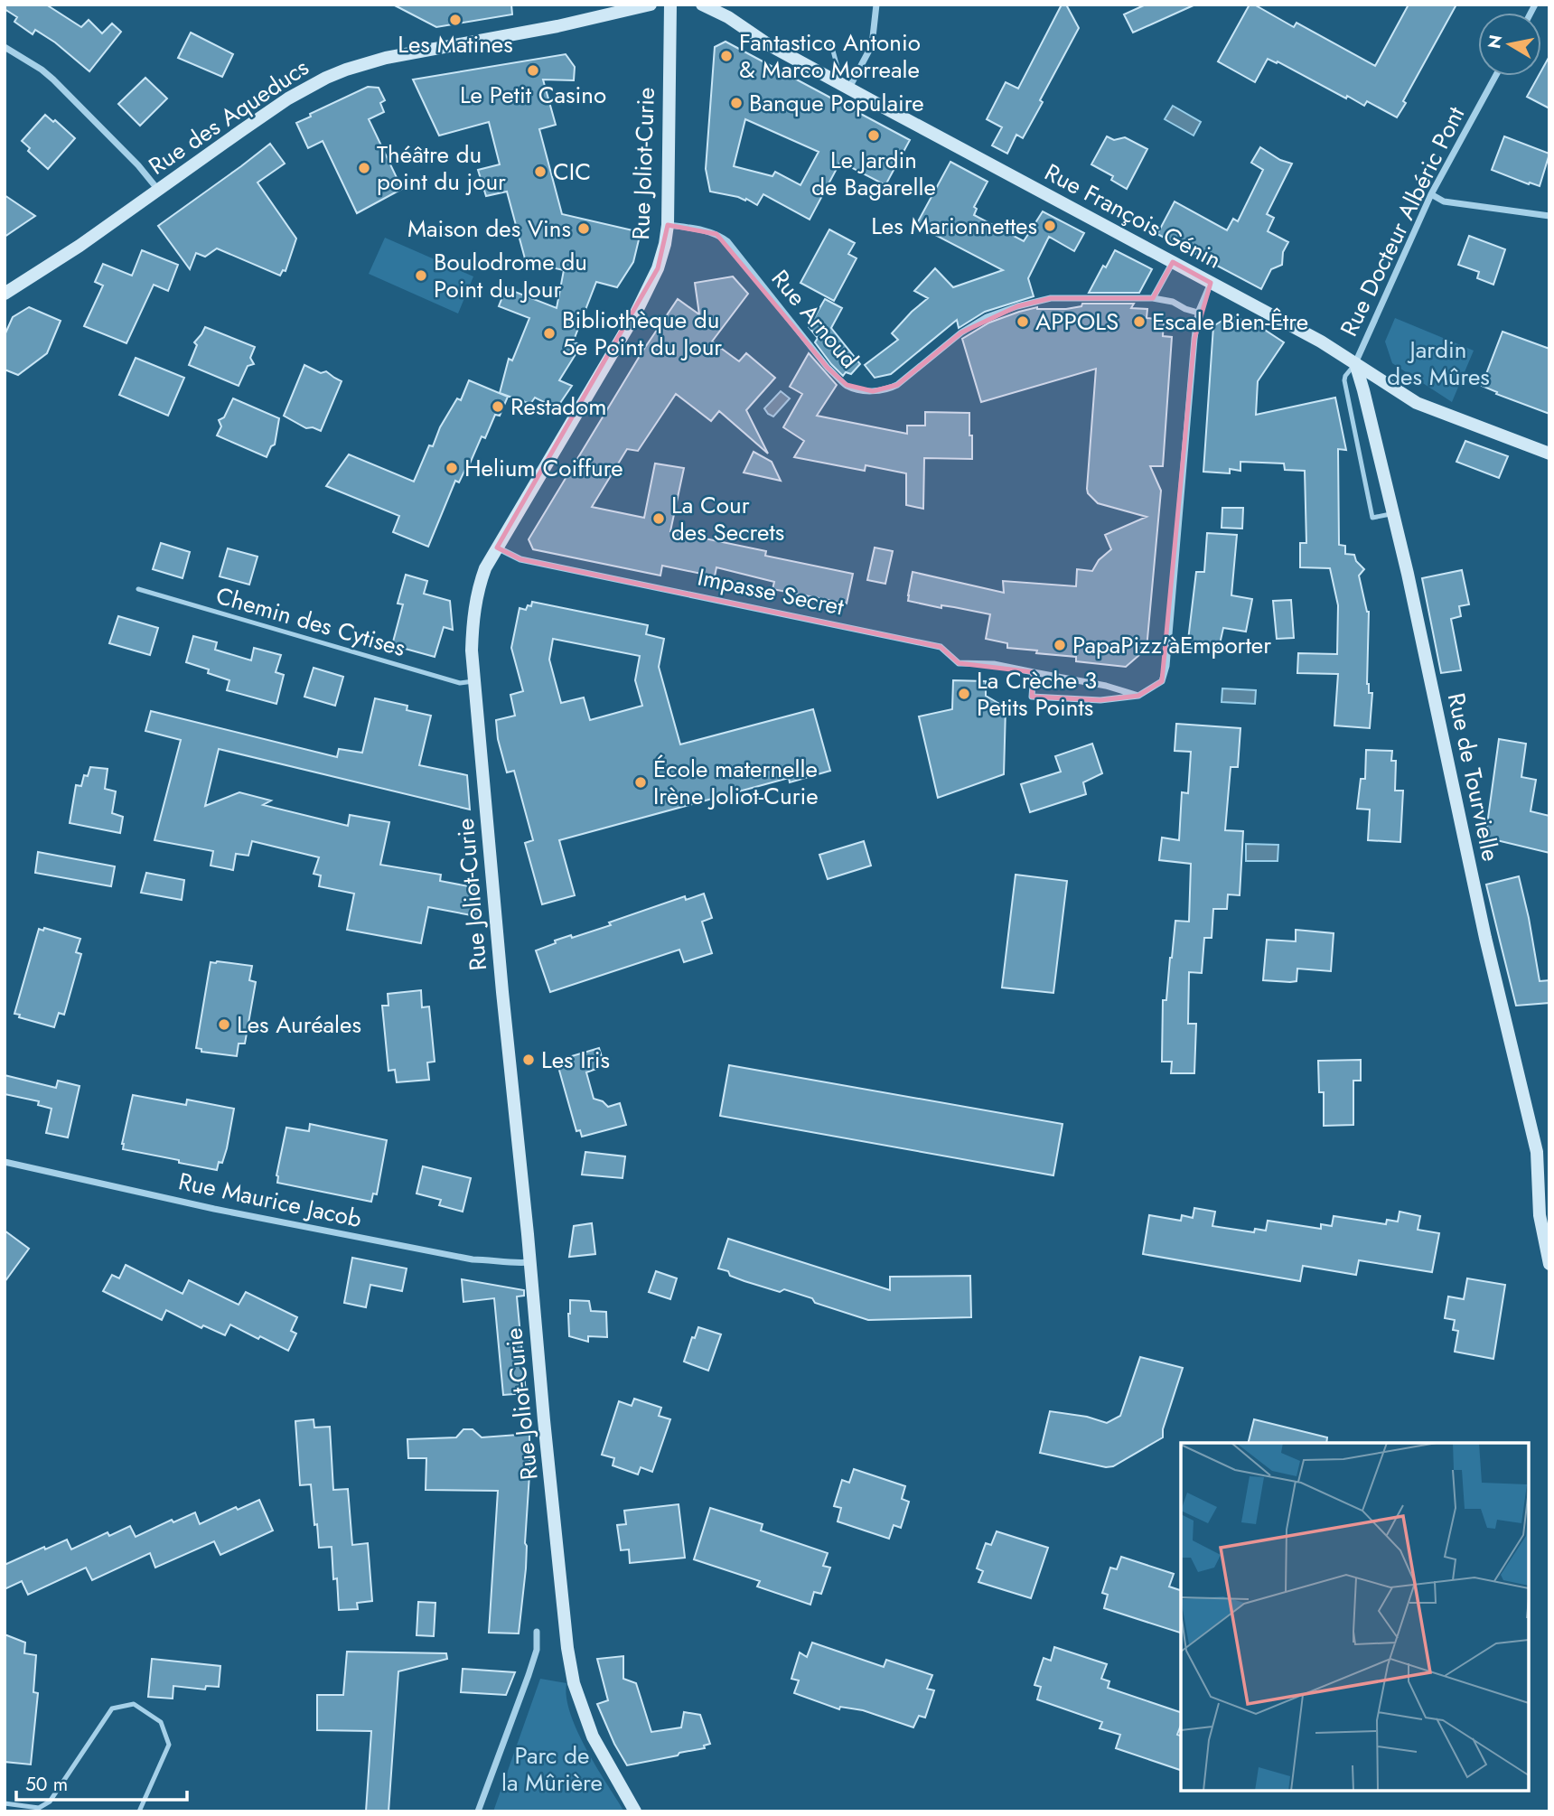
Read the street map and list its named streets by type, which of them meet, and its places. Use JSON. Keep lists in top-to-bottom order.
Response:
{
  "streets": {
    "main road": [
      "Rue des Aqueducs",
      "Rue Joliot-Curie",
      "Rue François Génin",
      "Rue de Tourvielle"
    ],
    "street": [
      "Rue Docteur Albéric Pont",
      "Rue Arnoud",
      "Impasse Secret",
      "Rue Maurice Jacob"
    ],
    "lane": ["Chemin des Cytises"]
  },
  "crossings": [
    ["Rue Joliot-Curie", "Rue Arnoud"],
    ["Rue Joliot-Curie", "Impasse Secret"],
    ["Rue Joliot-Curie", "Chemin des Cytises"],
    ["Rue Joliot-Curie", "Rue Maurice Jacob"],
    ["Rue François Génin", "Rue Docteur Albéric Pont"],
    ["Rue François Génin", "Rue de Tourvielle"],
    ["Rue Docteur Albéric Pont", "Rue de Tourvielle"]
  ],
  "parks": ["Jardin des Mûres", "Parc de la Mûrière"],
  "places": [
    "Les Matines",
    "Fantastico Antonio & Marco Morreale",
    "Le Petit Casino",
    "Banque Populaire",
    "Le Jardin de Bagarelle",
    "Théâtre du point du jour",
    "CIC",
    "Les Marionnettes",
    "Maison des Vins",
    "Boulodrome du Point du Jour",
    "APPOLS",
    "Escale Bien-Être",
    "Bibliothèque du 5e Point du Jour",
    "Restadom",
    "Helium Coiffure",
    "La Cour des Secrets",
    "PapaPizz'àEmporter",
    "La Crèche 3 Petits Points",
    "École maternelle Irène Joliot-Curie",
    "Les Auréales",
    "Les Iris"
  ],
  "scale_bar": "50 m",
  "north": "left"
}
